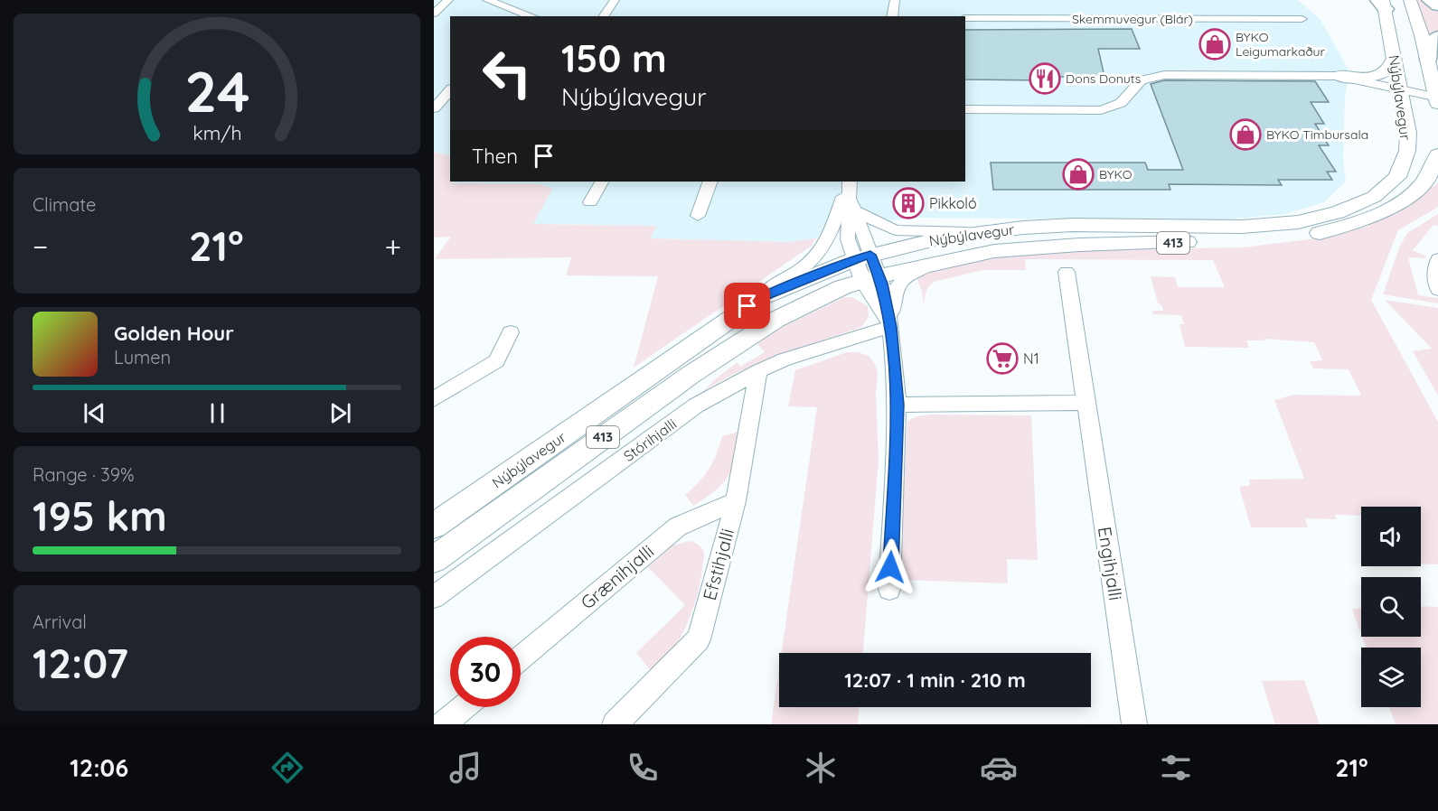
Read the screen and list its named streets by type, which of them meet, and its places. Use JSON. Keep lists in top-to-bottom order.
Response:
{
  "streets": {
    "main road": ["Nýbýlavegur", "413"],
    "street": [
      "Skemmuvegur (Blár)",
      "Stórihjalli",
      "Engihjalli",
      "Efstihjalli",
      "Grænihjalli"
    ]
  },
  "crossings": [
    ["Nýbýlavegur", "Stórihjalli"],
    ["Stórihjalli", "Efstihjalli"],
    ["Efstihjalli", "Grænihjalli"]
  ],
  "places": {
    "shop": ["BYKO Leigumarkaður", "BYKO Timbursala", "BYKO"],
    "restaurant": ["Dons Donuts"],
    "building": ["Pikkoló"],
    "supermarket": ["N1"]
  },
  "page": {
    "turn": ["150 m", "Nýbýlavegur"],
    "then": "Then",
    "tile": [
      "Climate",
      ["Range · 39%", "195 km"],
      ["Arrival", "12:07"]
    ],
    "heat": ["−", "21°", "+"],
    "song": ["Golden Hour", "Lumen"],
    "limit": "30",
    "trip": "12:07 · 1 min · 210 m",
    "tabs": ["12:06", "21°"],
    "gauge": ["24", "km/h"]
  }
}
